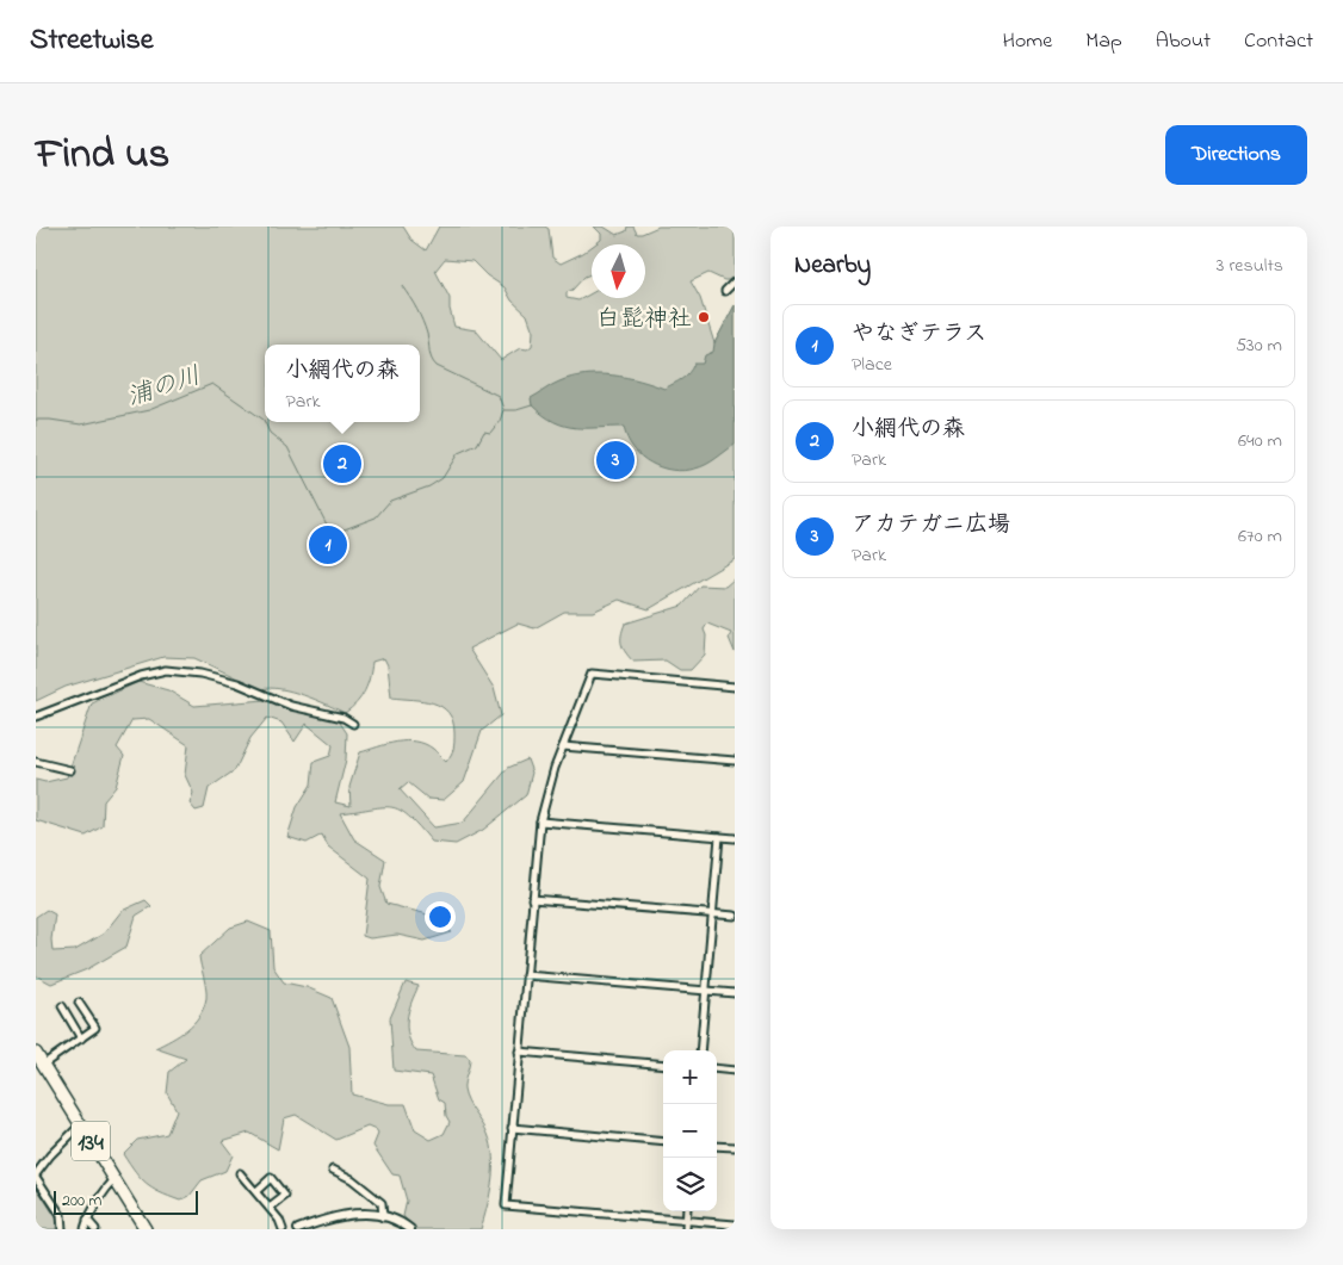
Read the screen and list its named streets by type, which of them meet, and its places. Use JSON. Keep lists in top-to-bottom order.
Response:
{
  "streets": {
    "highway": ["134"]
  },
  "water": ["浦の川"],
  "places": ["白髭神社"],
  "scale_bar": "200 m",
  "north": "bottom",
  "page": {
    "header": "Streetwise",
    "nav": [
      "Home",
      "Map",
      "About",
      "Contact"
    ],
    "title": "Find us",
    "buttons": "Directions",
    "heading": ["Nearby", "3 results"],
    "list": [
      {
        "mark": "1",
        "name": "やなぎテラス",
        "note": "Place",
        "value": "530 m"
      },
      {
        "mark": "2",
        "name": "小網代の森",
        "note": "Park",
        "value": "640 m"
      },
      {
        "mark": "3",
        "name": "アカテガニ広場",
        "note": "Park",
        "value": "670 m"
      }
    ],
    "popup": ["小網代の森", "Park"],
    "pins": ["3", "2", "1"],
    "map_buttons": ["+", "−"],
    "scale": "200 m"
  }
}
